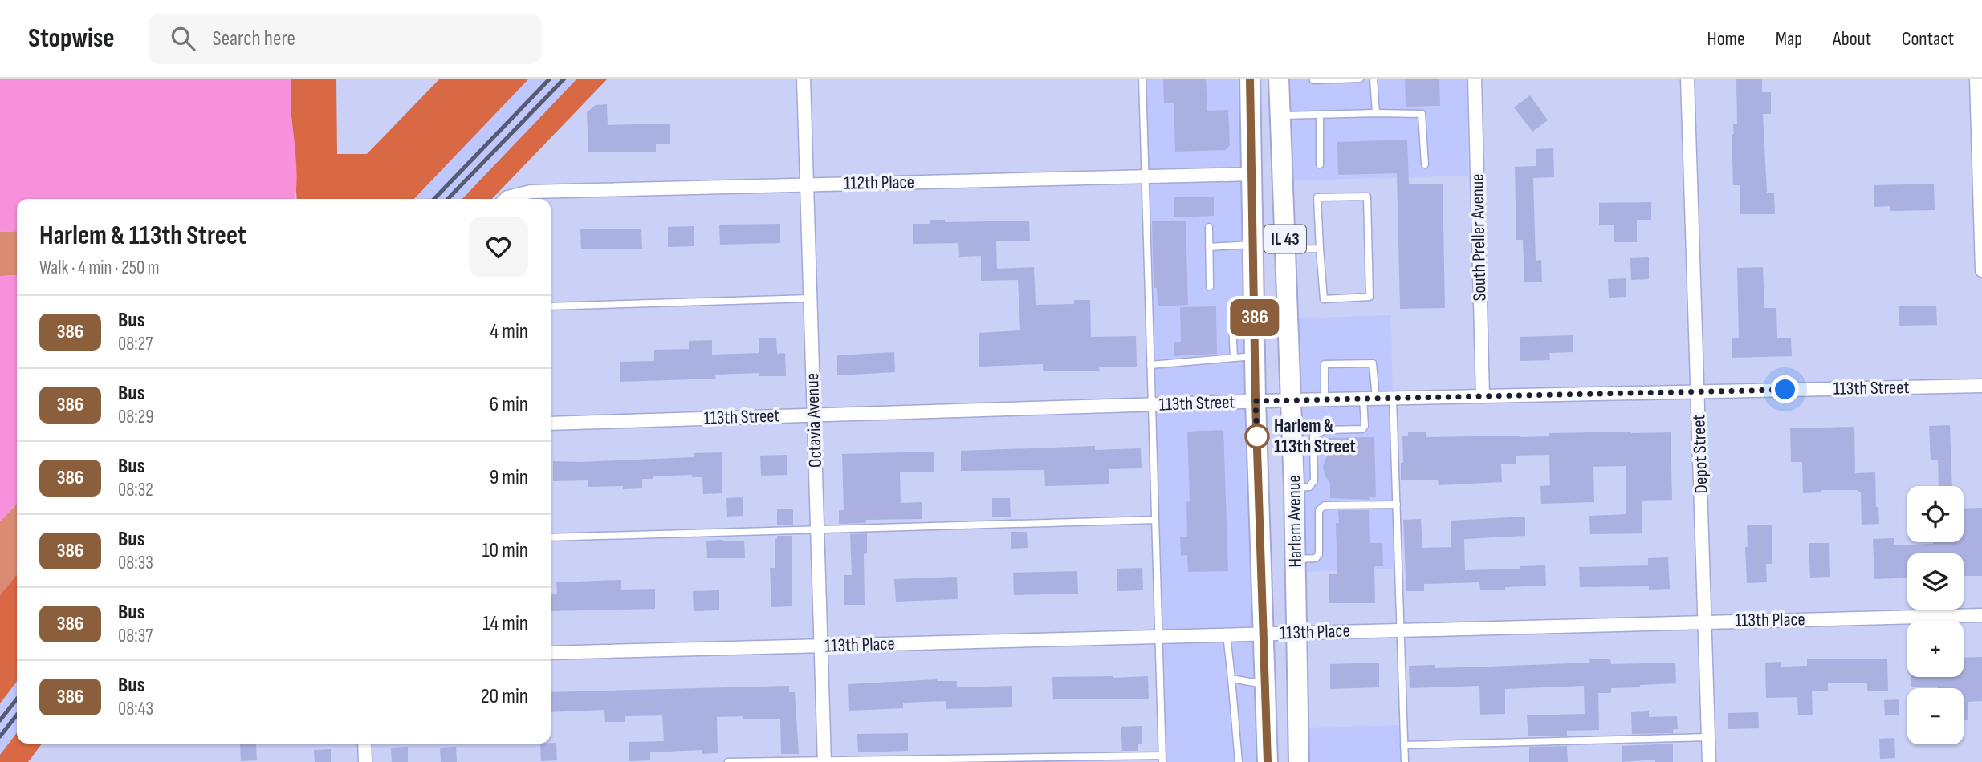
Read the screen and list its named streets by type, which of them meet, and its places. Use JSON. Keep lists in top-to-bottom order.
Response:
{
  "streets": {
    "main road": ["IL 43", "Harlem Avenue"],
    "street": [
      "112th Place",
      "South Preller Avenue",
      "113th Street",
      "Octavia Avenue",
      "Depot Street",
      "113th Place"
    ]
  },
  "crossings": [
    ["112th Place", "Octavia Avenue"],
    ["112th Place", "Harlem Avenue"],
    ["South Preller Avenue", "113th Street"],
    ["113th Street", "Octavia Avenue"],
    ["113th Street", "Depot Street"],
    ["113th Street", "Harlem Avenue"],
    ["Octavia Avenue", "113th Place"],
    ["Depot Street", "113th Place"],
    ["Harlem Avenue", "113th Place"]
  ],
  "places": ["Harlem & 113th Street"],
  "lines": ["bus line 386"],
  "page": {
    "header": "Stopwise",
    "search": "Search here",
    "nav": [
      "Home",
      "Map",
      "About",
      "Contact"
    ],
    "on_map": "386",
    "heading": ["Harlem & 113th Street", "Walk · 4 min · 250 m"],
    "list": [
      {
        "mark": "386",
        "name": "Bus",
        "note": "08:27",
        "value": "4 min"
      },
      {
        "mark": "386",
        "name": "Bus",
        "note": "08:29",
        "value": "6 min"
      },
      {
        "mark": "386",
        "name": "Bus",
        "note": "08:32",
        "value": "9 min"
      },
      {
        "mark": "386",
        "name": "Bus",
        "note": "08:33",
        "value": "10 min"
      },
      {
        "mark": "386",
        "name": "Bus",
        "note": "08:37",
        "value": "14 min"
      },
      {
        "mark": "386",
        "name": "Bus",
        "note": "08:43",
        "value": "20 min"
      }
    ],
    "map_buttons": ["+", "−"]
  }
}
